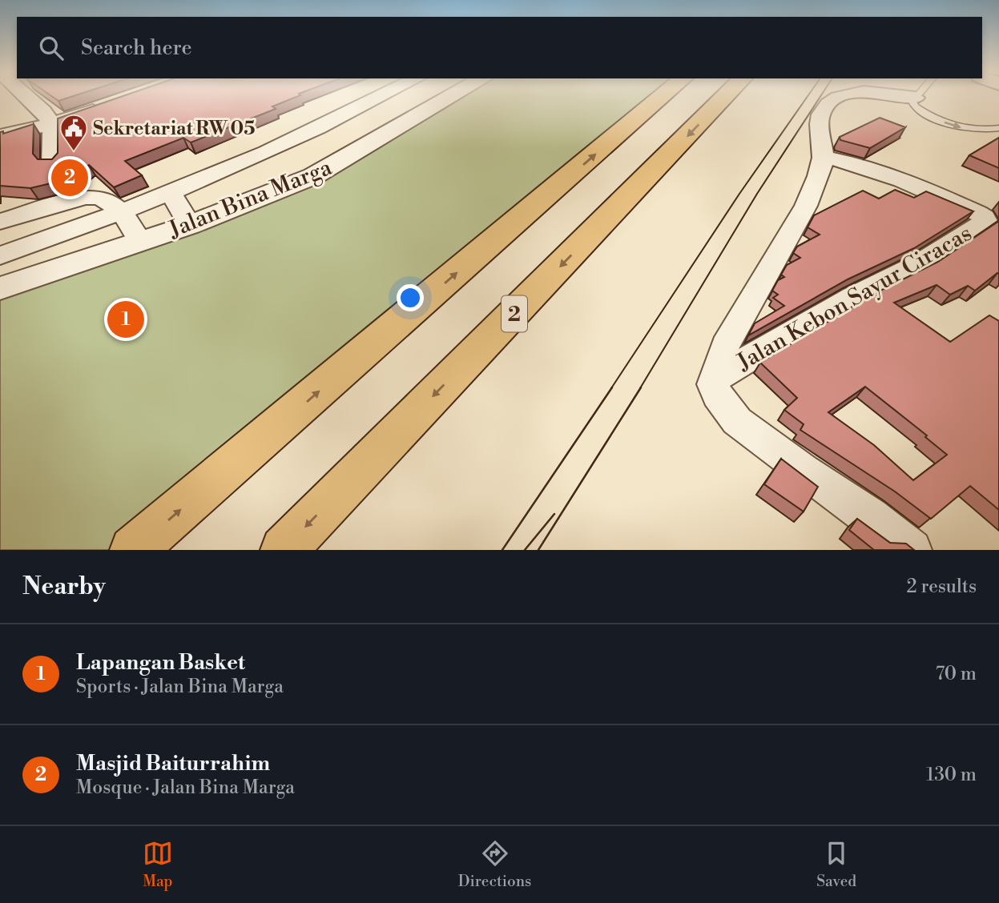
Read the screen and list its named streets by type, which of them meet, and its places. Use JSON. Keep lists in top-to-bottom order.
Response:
{
  "streets": {
    "highway": ["2"],
    "street": ["Jalan Bina Marga", "Jalan Kebon Sayur Ciracas"]
  },
  "places": {
    "public building": ["Sekretariat RW 05"]
  },
  "page": {
    "search": "Search here",
    "pins": ["2", "1"],
    "heading": ["Nearby", "2 results"],
    "list": [
      {
        "mark": "1",
        "name": "Lapangan Basket",
        "note": "Sports · Jalan Bina Marga",
        "value": "70 m"
      },
      {
        "mark": "2",
        "name": "Masjid Baiturrahim",
        "note": "Mosque · Jalan Bina Marga",
        "value": "130 m"
      }
    ],
    "nav": ["Map", "Directions", "Saved"]
  }
}
